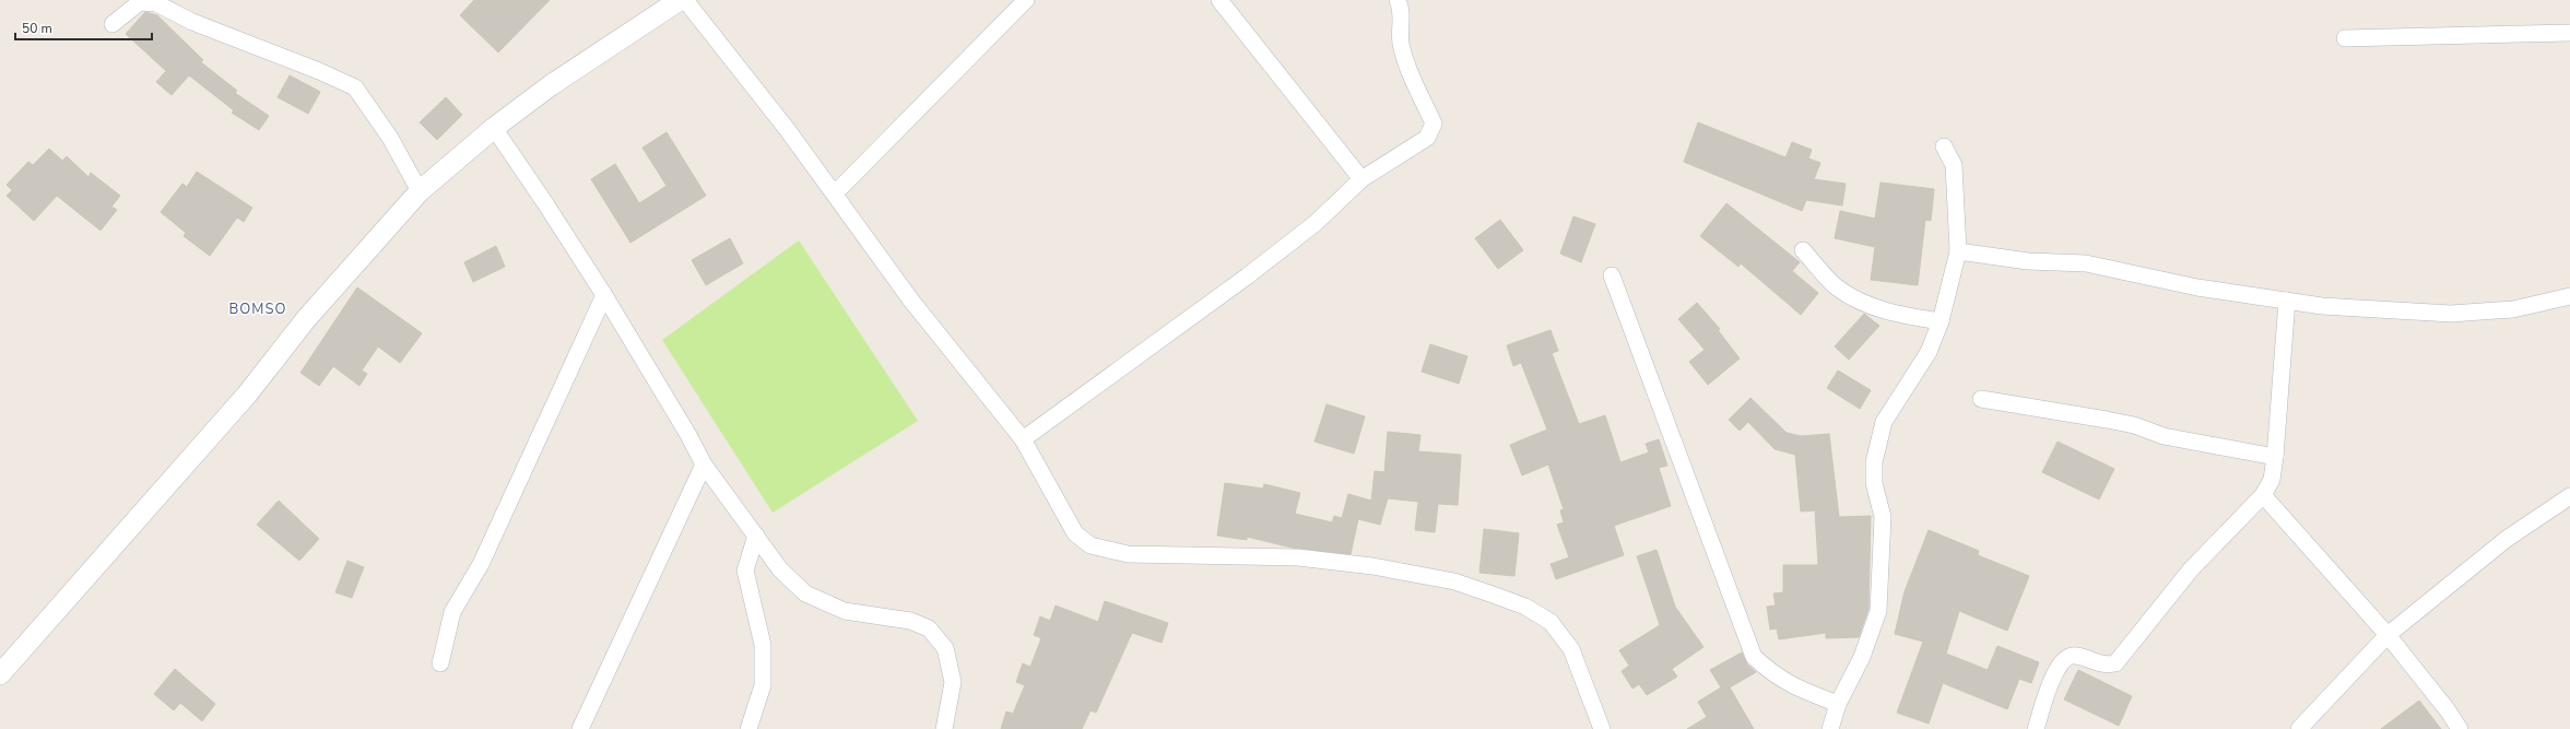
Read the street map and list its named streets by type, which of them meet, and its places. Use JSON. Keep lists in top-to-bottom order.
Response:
{
  "districts": ["BOMSO"],
  "scale_bar": "50 m"
}
